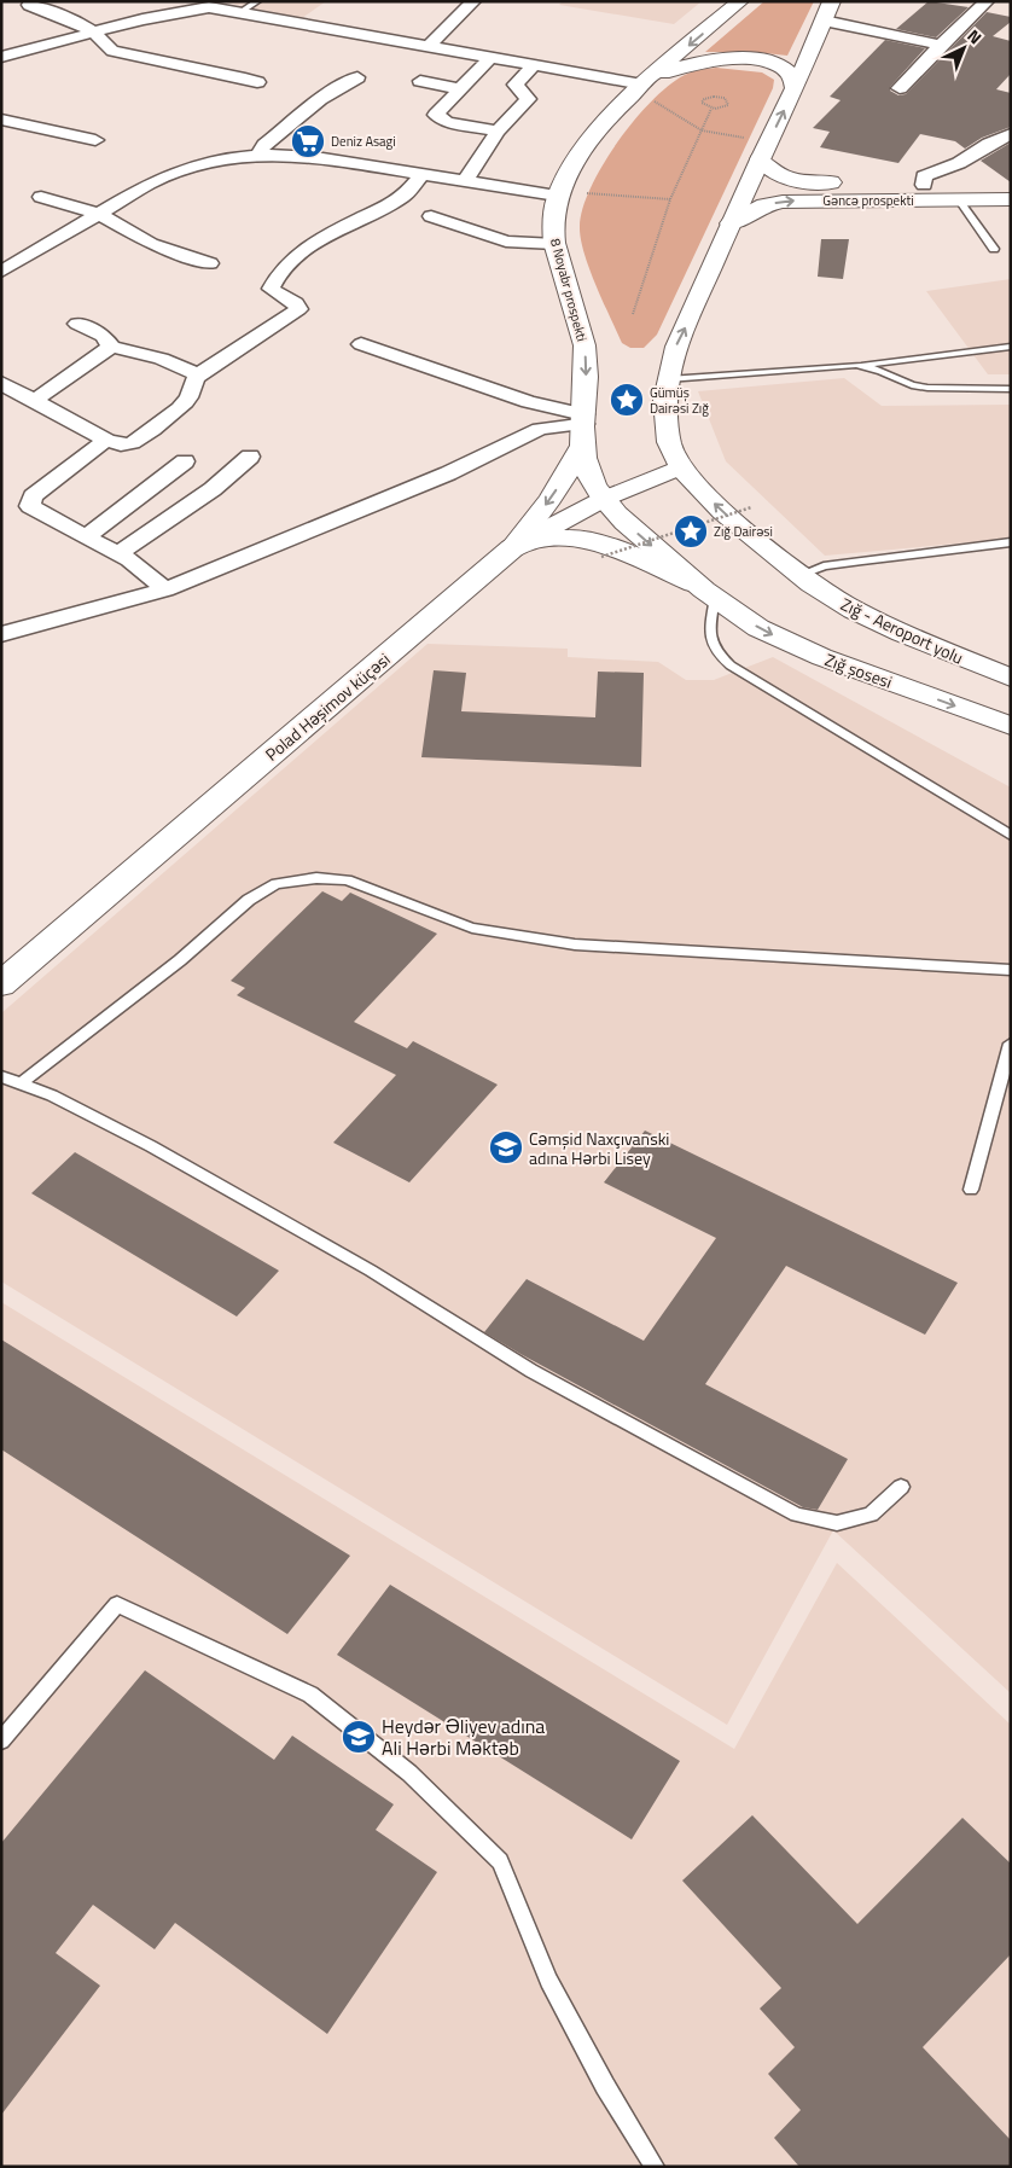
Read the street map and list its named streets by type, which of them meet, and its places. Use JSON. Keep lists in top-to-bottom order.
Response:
{
  "streets": {
    "main road": [
      "Gəncə prospekti",
      "8 Noyabr prospekti",
      "Zığ - Aeroport yolu",
      "Zığ şosesi",
      "Polad Həşimov küçəsi"
    ]
  },
  "crossings": [
    ["8 Noyabr prospekti", "Zığ şosesi"],
    ["8 Noyabr prospekti", "Polad Həşimov küçəsi"]
  ],
  "one_way": ["8 Noyabr prospekti", "Zığ şosesi"],
  "places": {
    "supermarket": ["Deniz Asagi"],
    "place": ["Gümüş Dairəsi Zığ", "Zığ Dairəsi"],
    "school or university": ["Cəmşid Naxçıvanski adına Hərbi Lisey", "Heydər Əliyev adına Ali Hərbi Məktəb"]
  },
  "north": "top right"
}
